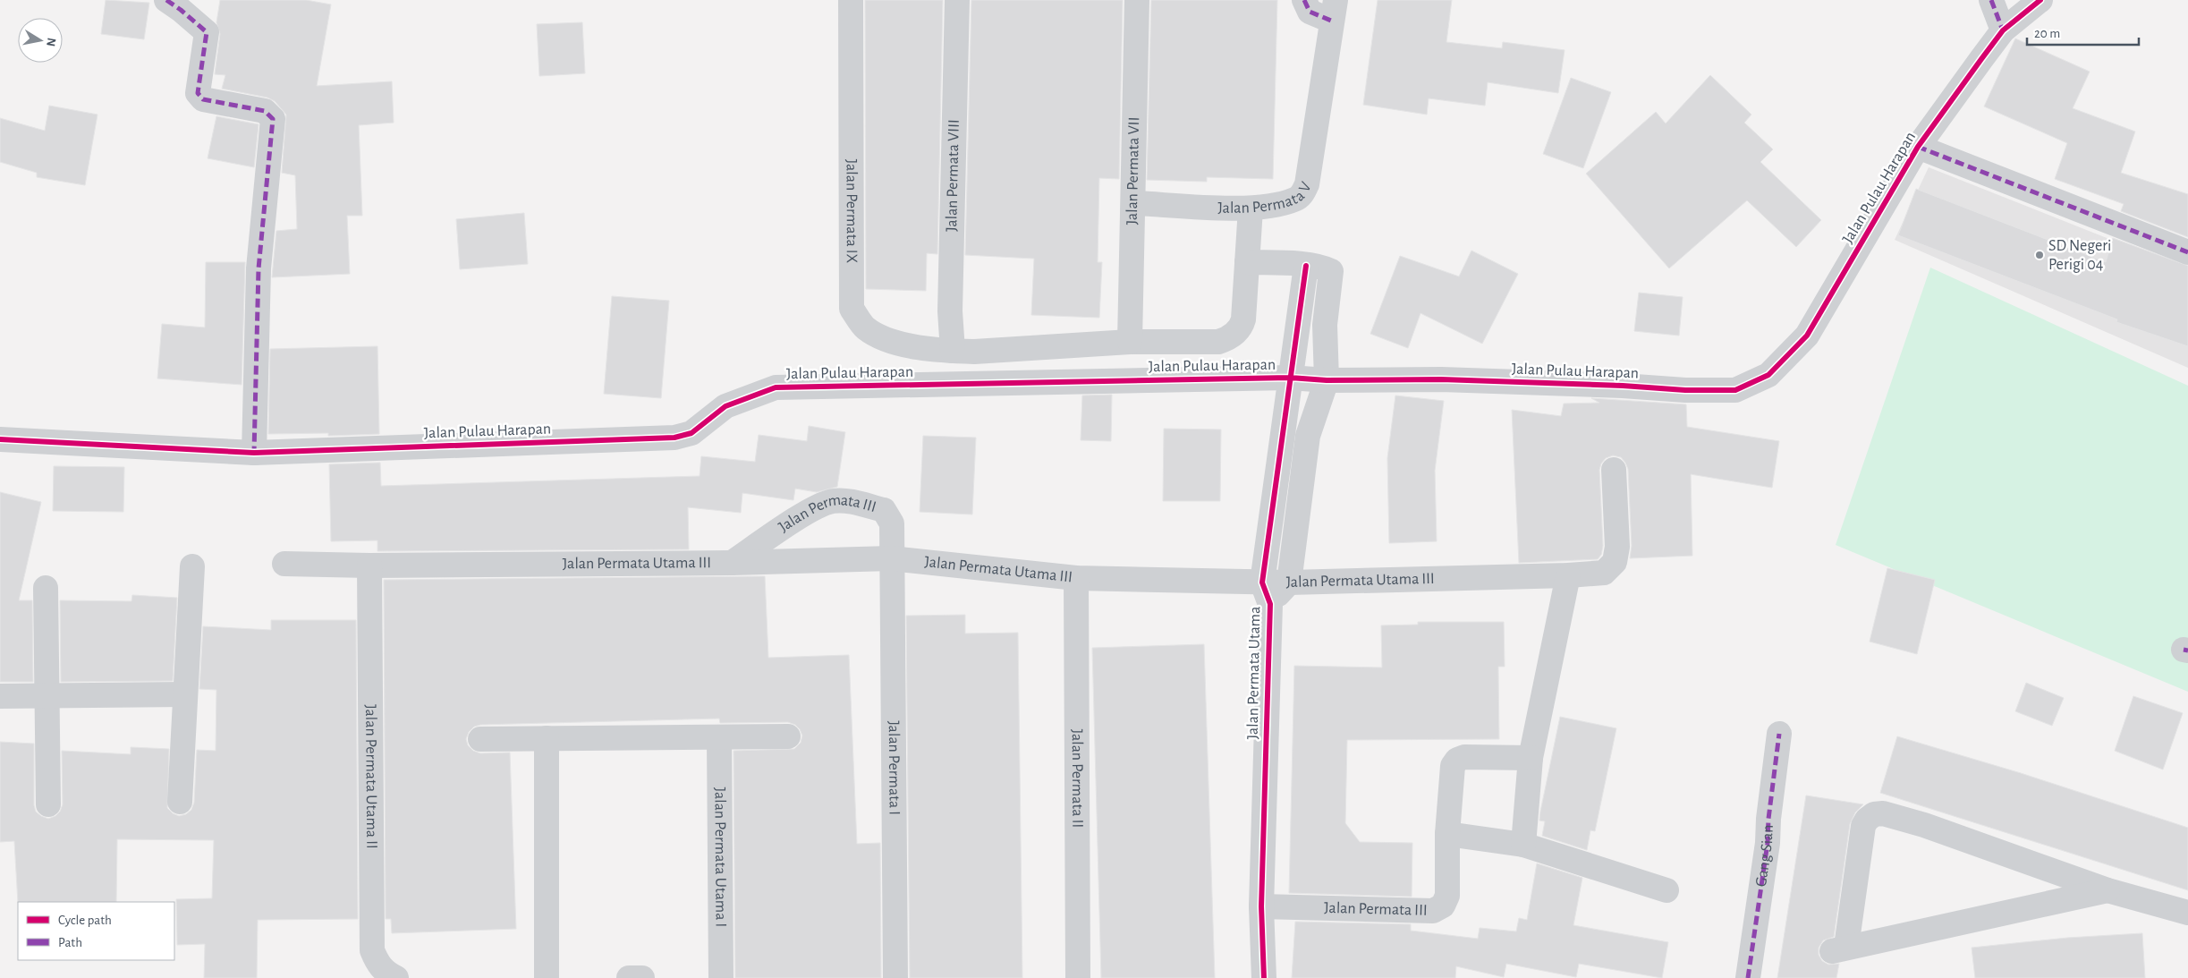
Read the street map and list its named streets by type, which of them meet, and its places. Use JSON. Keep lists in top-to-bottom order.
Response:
{
  "streets": {
    "street": [
      "Jalan Permata VII",
      "Jalan Permata VIII",
      "Jalan Pulau Harapan",
      "Jalan Permata V",
      "Jalan Permata IX",
      "Jalan Permata III",
      "Jalan Permata Utama III",
      "Jalan Permata Utama",
      "Jalan Permata I",
      "Jalan Permata Utama II",
      "Jalan Permata II",
      "Gang Sian",
      "Jalan Permata Utama I"
    ]
  },
  "crossings": [
    ["Jalan Permata VII", "Jalan Permata V"],
    ["Jalan Permata VII", "Jalan Permata IX"],
    ["Jalan Permata VIII", "Jalan Permata IX"],
    ["Jalan Pulau Harapan", "Jalan Permata Utama"],
    ["Jalan Permata V", "Jalan Permata IX"],
    ["Jalan Permata III", "Jalan Permata Utama III"],
    ["Jalan Permata III", "Jalan Permata Utama"],
    ["Jalan Permata III", "Jalan Permata I"],
    ["Jalan Permata Utama III", "Jalan Permata Utama"],
    ["Jalan Permata Utama III", "Jalan Permata I"],
    ["Jalan Permata Utama III", "Jalan Permata Utama II"],
    ["Jalan Permata Utama III", "Jalan Permata II"]
  ],
  "places": ["SD Negeri Perigi 04"],
  "legend": ["Cycle path", "Path"],
  "scale_bar": "20 m",
  "north": "right"
}
